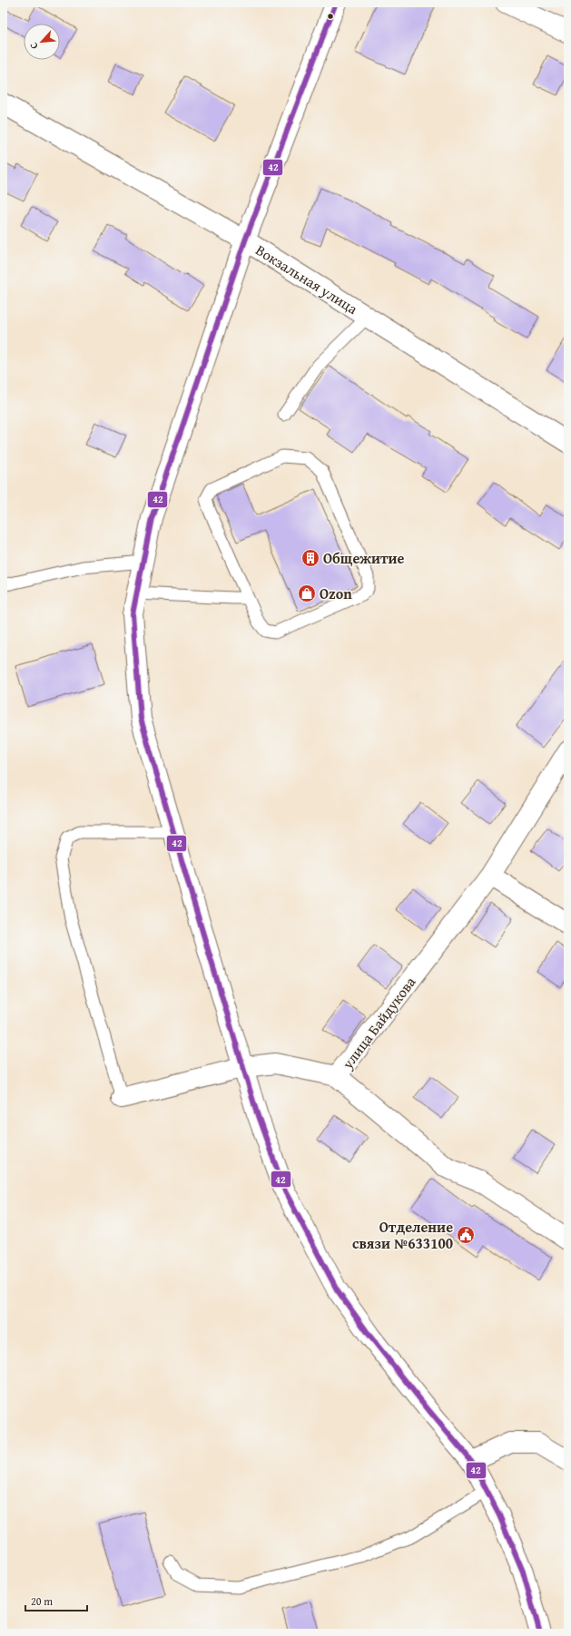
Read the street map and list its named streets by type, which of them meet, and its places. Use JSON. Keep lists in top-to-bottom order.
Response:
{
  "streets": {
    "street": ["Вокзальная улица", "улица Байдукова"]
  },
  "places": {
    "building": ["Общежитие"],
    "shop": ["Ozon"],
    "public building": ["Отделение связи №633100"]
  },
  "lines": ["transit line 42"],
  "scale_bar": "20 m",
  "north": "bottom left"
}
